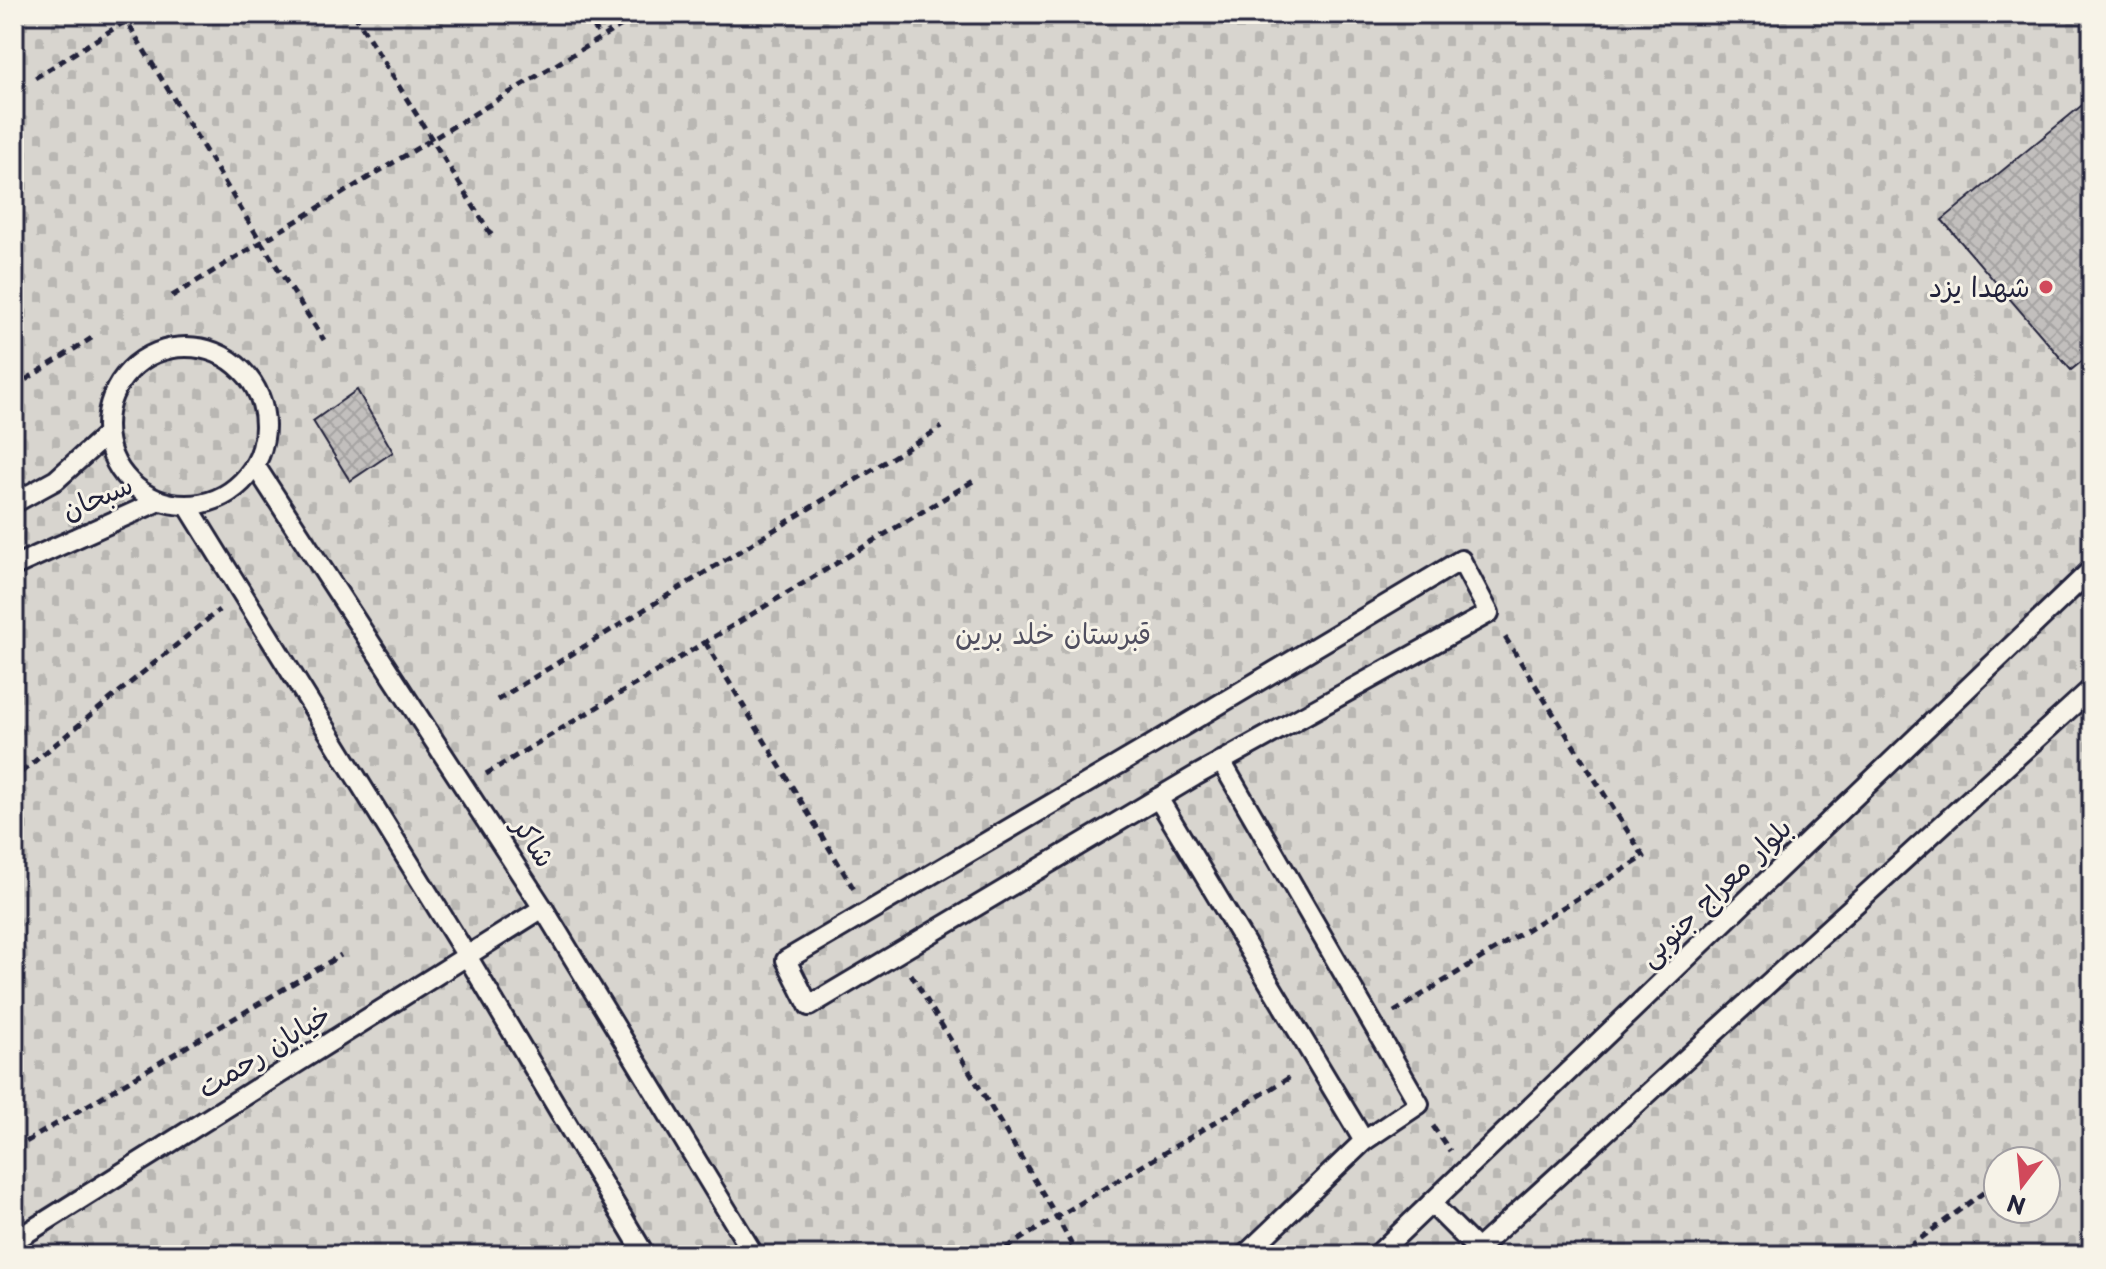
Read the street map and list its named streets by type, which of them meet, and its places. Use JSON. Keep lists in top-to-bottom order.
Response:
{
  "streets": {
    "lane": [
      "سبحان",
      "شاکر",
      "بلوار معراج جنوبی",
      "خیابان رحمت"
    ]
  },
  "crossings": [
    ["سبحان", "شاکر"],
    ["شاکر", "خیابان رحمت"]
  ],
  "parks": ["قبرستان خلد برین"],
  "places": ["شهدا یزد"],
  "north": "bottom"
}
